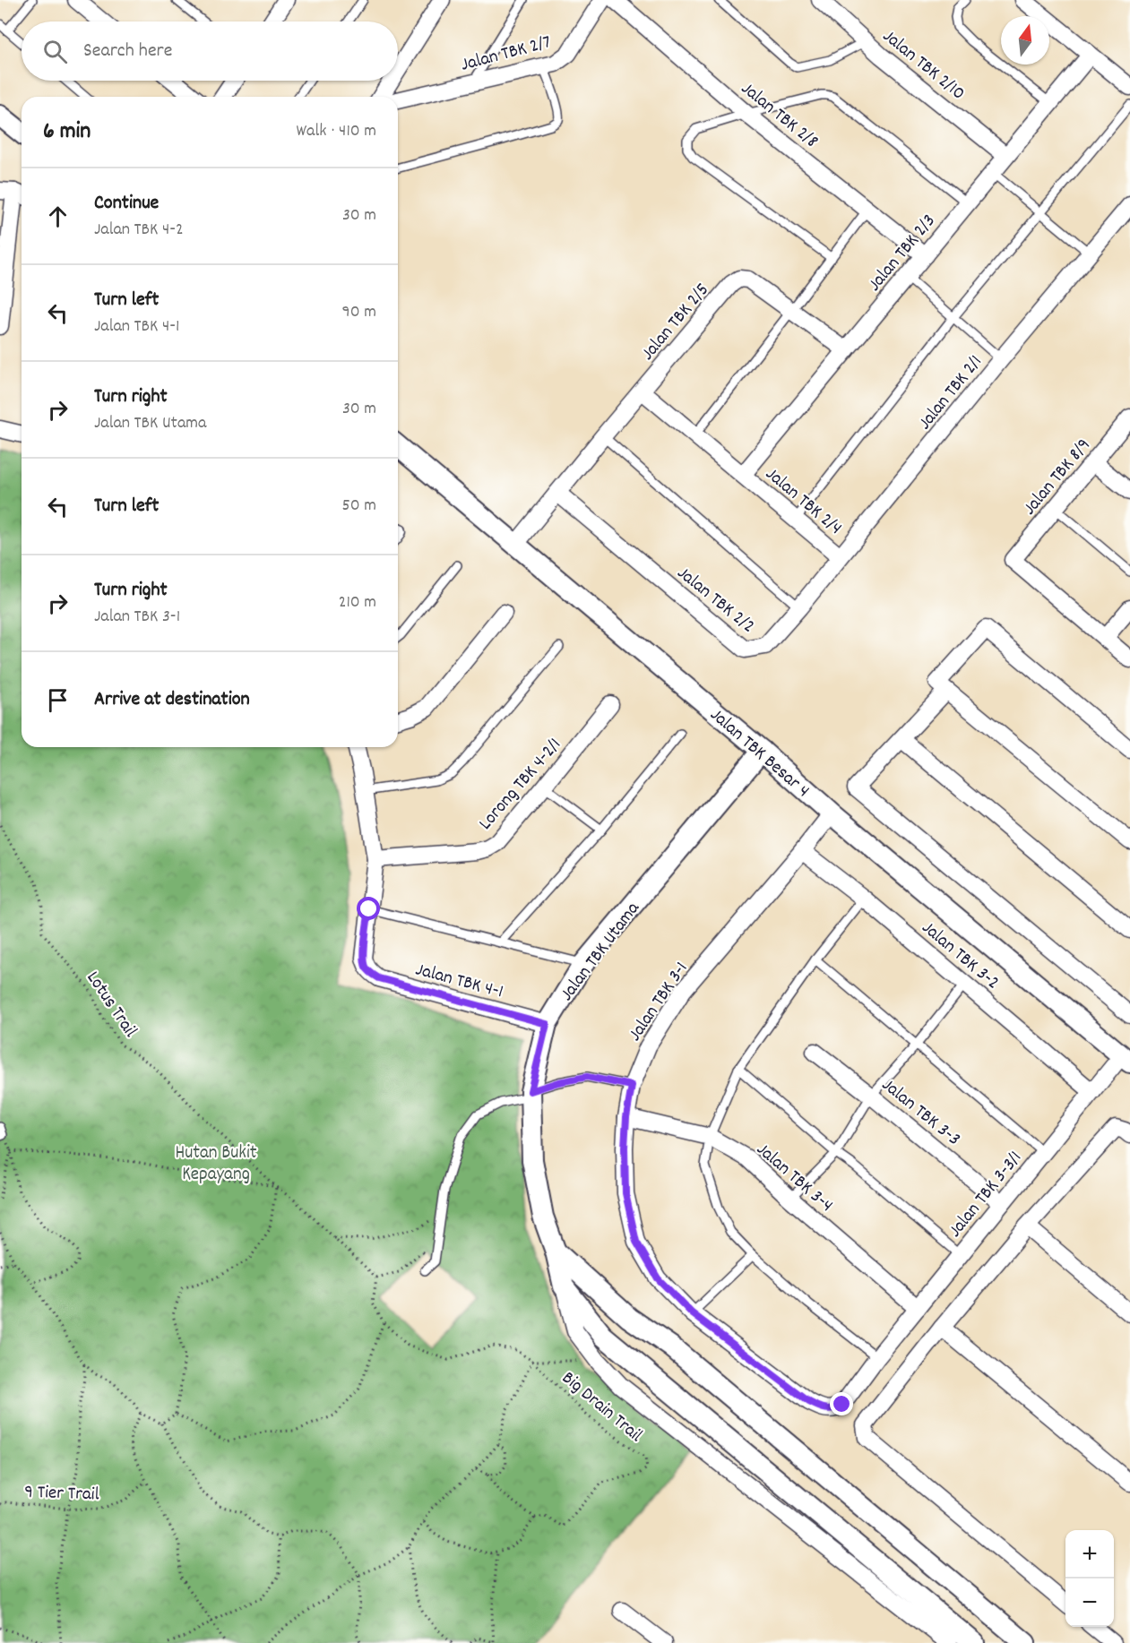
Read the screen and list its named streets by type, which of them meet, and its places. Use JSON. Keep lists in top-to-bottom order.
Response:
{
  "streets": {
    "street": [
      "Jalan TBK 2/7",
      "Jalan TBK 2/10",
      "Jalan TBK 2/8",
      "Jalan TBK 2/3",
      "Jalan TBK 2/5",
      "Jalan TBK 2/1",
      "Jalan TBK 8/9",
      "Jalan TBK 2/4",
      "Jalan TBK 2/2",
      "Jalan TBK Besar 4",
      "Lorong TBK 4-2/1",
      "Jalan TBK Utama",
      "Jalan TBK 3-2",
      "Jalan TBK 4-1",
      "Jalan TBK 3-1",
      "Jalan TBK 3-3",
      "Jalan TBK 3-4",
      "Jalan TBK 3-3/1"
    ],
    "path": ["Lotus Trail", "Big Drain Trail", "9 Tier Trail"]
  },
  "crossings": [
    ["Jalan TBK 2/10", "Jalan TBK 2/3"],
    ["Jalan TBK 2/8", "Jalan TBK 2/3"],
    ["Jalan TBK 2/3", "Jalan TBK 2/4"],
    ["Jalan TBK 2/5", "Jalan TBK 2/4"],
    ["Jalan TBK 2/5", "Jalan TBK 2/2"],
    ["Jalan TBK 2/5", "Jalan TBK Besar 4"],
    ["Jalan TBK 2/1", "Jalan TBK 2/4"],
    ["Jalan TBK 2/1", "Jalan TBK 2/2"],
    ["Jalan TBK 2/4", "Jalan TBK 2/2"],
    ["Jalan TBK Besar 4", "Jalan TBK Utama"],
    ["Jalan TBK Besar 4", "Jalan TBK 3-1"],
    ["Jalan TBK Besar 4", "Jalan TBK 3-3/1"],
    ["Jalan TBK Utama", "Jalan TBK 4-1"],
    ["Jalan TBK 3-2", "Jalan TBK 3-1"],
    ["Jalan TBK 3-2", "Jalan TBK 3-3/1"],
    ["Jalan TBK 3-1", "Jalan TBK 3-4"],
    ["Jalan TBK 3-1", "Jalan TBK 3-3/1"],
    ["Jalan TBK 3-3", "Jalan TBK 3-3/1"],
    ["Jalan TBK 3-4", "Jalan TBK 3-3/1"]
  ],
  "parks": ["Hutan Bukit Kepayang"],
  "north": "top",
  "page": {
    "search": "Search here",
    "heading": ["6 min", "Walk · 410 m"],
    "list": [
      ["Continue", "Jalan TBK 4-2", "30 m"],
      ["Turn left", "Jalan TBK 4-1", "90 m"],
      ["Turn right", "Jalan TBK Utama", "30 m"],
      ["Turn left", "50 m"],
      ["Turn right", "Jalan TBK 3-1", "210 m"],
      "Arrive at destination"
    ],
    "map_buttons": ["+", "−"]
  }
}
